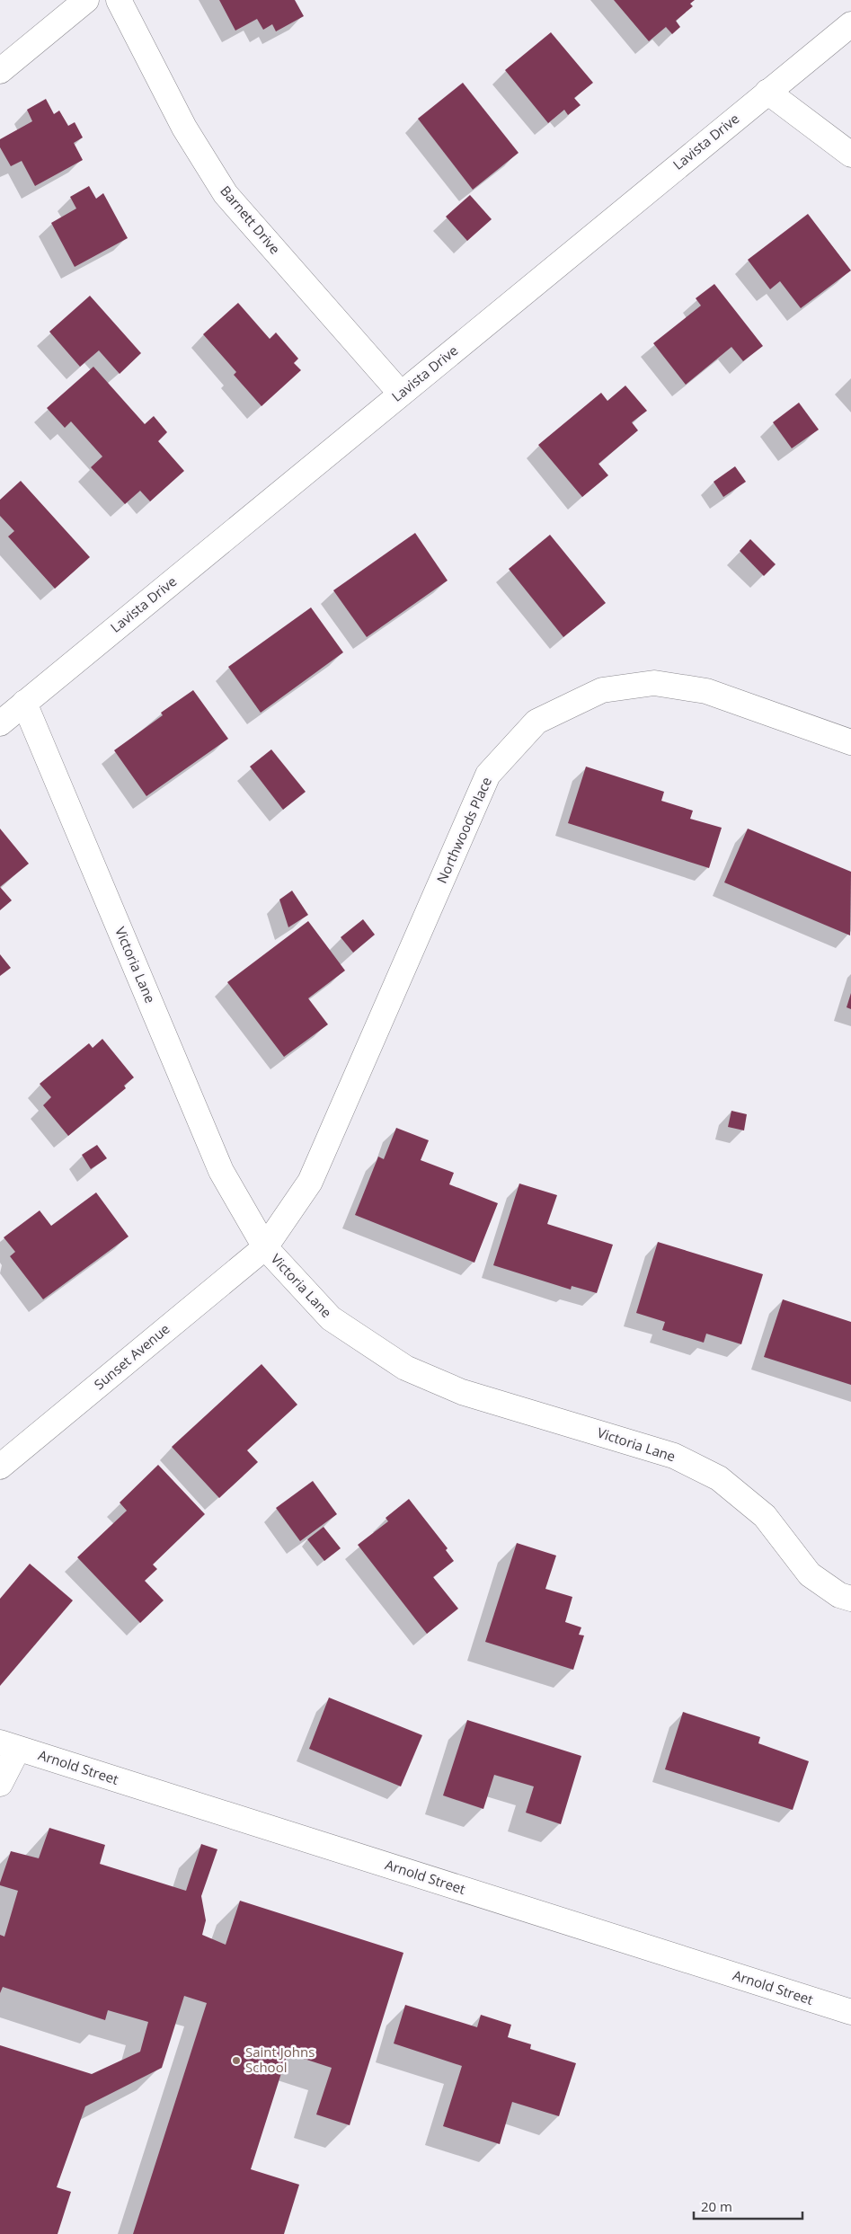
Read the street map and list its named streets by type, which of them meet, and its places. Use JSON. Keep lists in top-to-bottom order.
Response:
{
  "streets": {
    "street": [
      "Lavista Drive",
      "Barnett Drive",
      "Northwoods Place",
      "Victoria Lane",
      "Sunset Avenue",
      "Arnold Street"
    ]
  },
  "crossings": [
    ["Lavista Drive", "Barnett Drive"],
    ["Lavista Drive", "Victoria Lane"],
    ["Northwoods Place", "Victoria Lane"],
    ["Northwoods Place", "Sunset Avenue"],
    ["Victoria Lane", "Sunset Avenue"]
  ],
  "places": ["Saint Johns School"],
  "scale_bar": "20 m"
}
